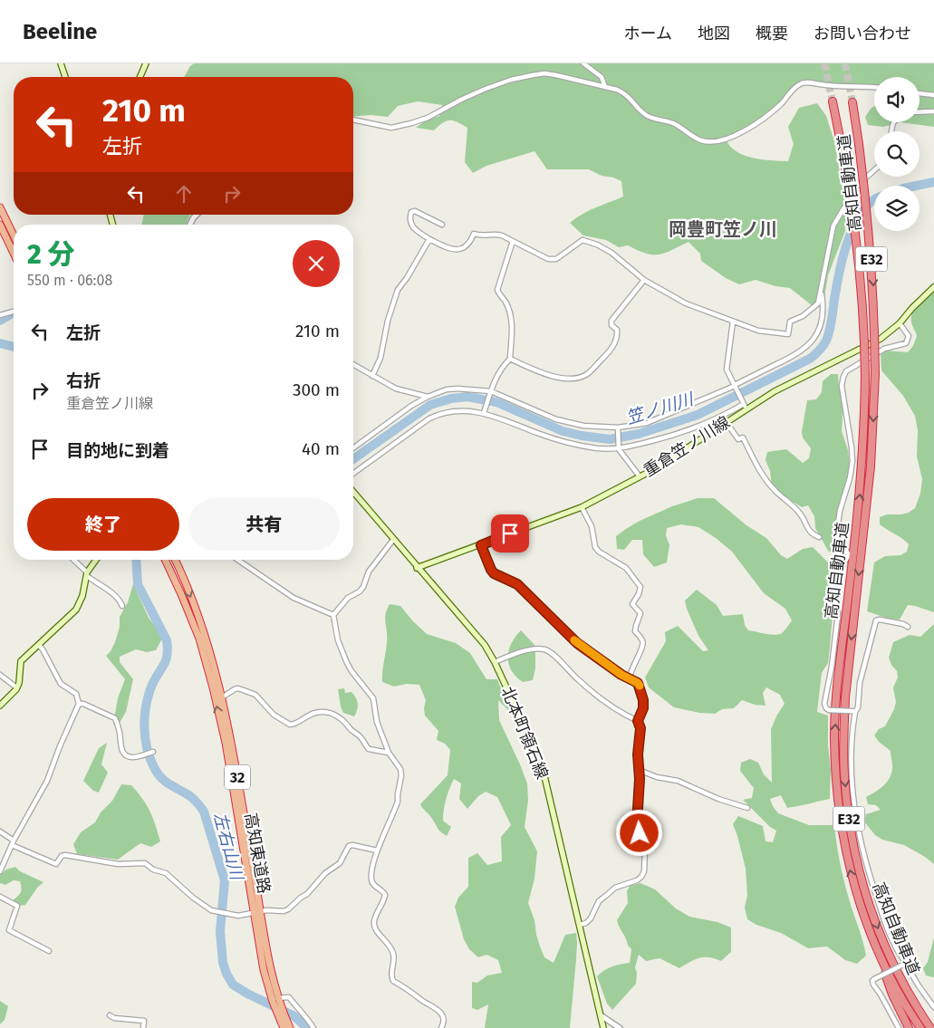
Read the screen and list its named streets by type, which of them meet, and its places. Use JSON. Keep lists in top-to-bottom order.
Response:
{
  "streets": {
    "highway": [
      "高知自動車道",
      "E32",
      "32",
      "高知東道路"
    ],
    "main road": ["重倉笠ノ川線", "北本町領石線"]
  },
  "crossings": [
    ["重倉笠ノ川線", "北本町領石線"]
  ],
  "districts": ["岡豊町笠ノ川"],
  "water": ["笠ノ川川", "左右山川"],
  "page": {
    "header": "Beeline",
    "nav": [
      "ホーム",
      "地図",
      "概要",
      "お問い合わせ"
    ],
    "turn": ["210 m", "左折"],
    "heading": ["2 分", "550 m · 06:08"],
    "list": [
      {
        "name": "左折",
        "value": "210 m"
      },
      {
        "name": "右折",
        "note": "重倉笠ノ川線",
        "value": "300 m"
      },
      {
        "name": "目的地に到着",
        "value": "40 m"
      }
    ],
    "buttons": ["終了", "共有"]
  }
}
